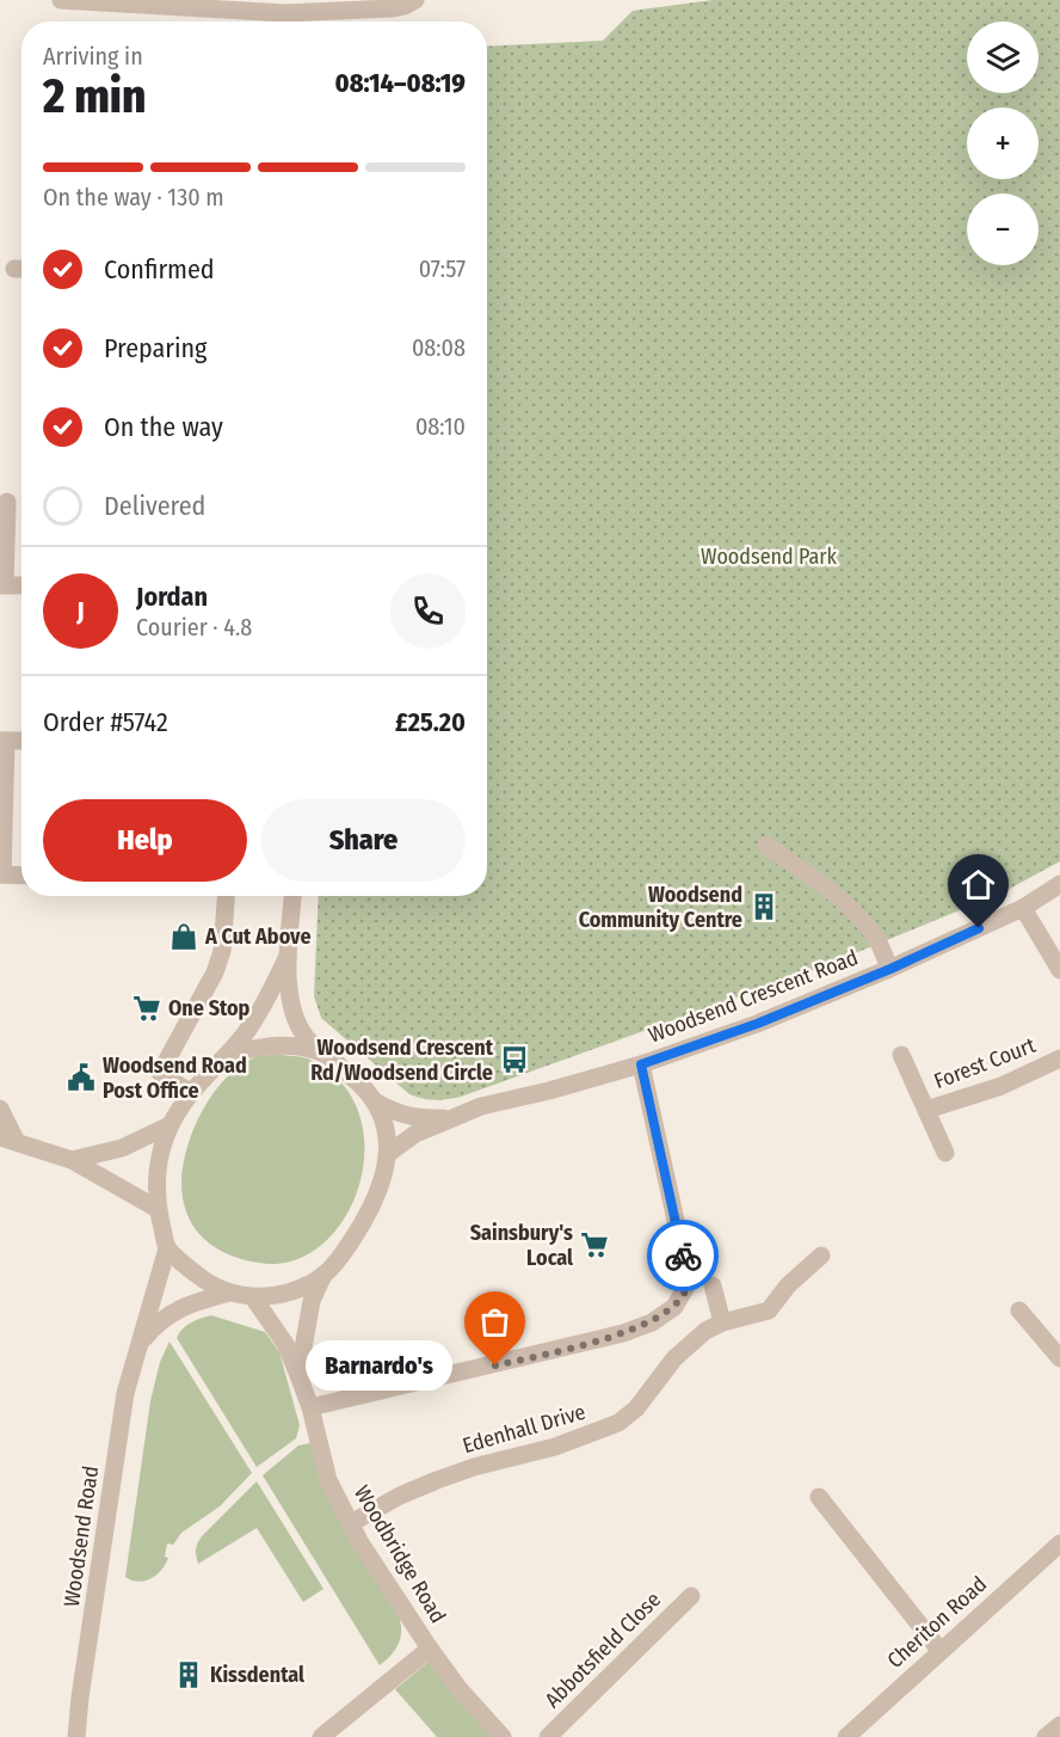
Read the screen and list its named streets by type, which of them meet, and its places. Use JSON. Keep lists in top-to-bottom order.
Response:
{
  "streets": {
    "street": [
      "Woodsend Crescent Road",
      "Forest Court",
      "Edenhall Drive",
      "Woodsend Road",
      "Woodbridge Road",
      "Cheriton Road",
      "Abbotsfield Close"
    ]
  },
  "crossings": [
    ["Woodsend Crescent Road", "Woodsend Road"],
    ["Woodsend Crescent Road", "Woodbridge Road"],
    ["Edenhall Drive", "Woodbridge Road"],
    ["Woodsend Road", "Woodbridge Road"]
  ],
  "parks": ["Woodsend Park"],
  "places": {
    "building": ["Woodsend Community Centre", "Kissdental"],
    "shop": ["A Cut Above"],
    "supermarket": ["One Stop", "Sainsbury's Local"],
    "bus stop": ["Woodsend Crescent Rd/Woodsend Circle"],
    "public building": ["Woodsend Road Post Office"],
    "other": ["Barnardo's"]
  },
  "page": {
    "map_buttons": ["+", "−"],
    "heading": ["2 min", "Arriving in", "08:14–08:19"],
    "panel": [
      "Jordan",
      "Courier · 4.8",
      "Order #5742",
      "£25.20"
    ],
    "bar": "On the way · 130 m",
    "list": [
      ["Confirmed", "07:57"],
      ["Preparing", "08:08"],
      ["On the way", "08:10"],
      "Delivered"
    ],
    "round": "J",
    "buttons": ["Help", "Share"],
    "bubble": "Barnardo's"
  }
}
